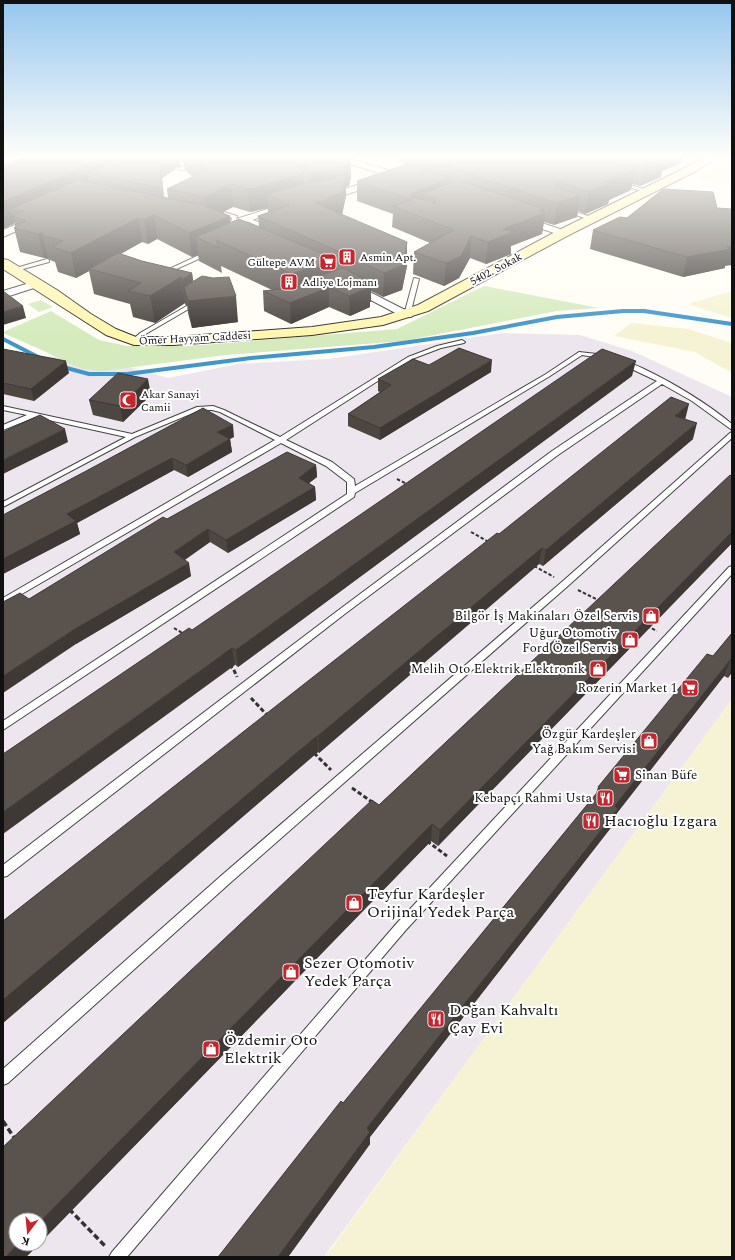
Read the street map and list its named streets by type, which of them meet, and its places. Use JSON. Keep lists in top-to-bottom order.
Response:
{
  "streets": {
    "street": ["5402. Sokak", "Ömer Hayyam Caddesi"]
  },
  "crossings": [
    ["5402. Sokak", "Ömer Hayyam Caddesi"]
  ],
  "places": {
    "building": ["Asmin Apt.", "Adliye Lojmanı"],
    "supermarket": ["Gültepe AVM", "Rozerin Market 1", "Sinan Büfe"],
    "mosque": ["Akar Sanayi Camii"],
    "shop": [
      "Bilgör İş Makinaları Özel Servis",
      "Uğur Otomotiv Ford Özel Servis",
      "Melih Oto Elektrik Elektronik",
      "Özgür Kardeşler Yağ Bakım Servisi",
      "Teyfur Kardeşler Orijinal Yedek Parça",
      "Sezer Otomotiv Yedek Parça",
      "Özdemir Oto Elektrik"
    ],
    "restaurant": ["Kebapçı Rahmi Usta", "Hacıoğlu Izgara", "Doğan Kahvaltı Çay Evi"]
  },
  "north": "bottom"
}
